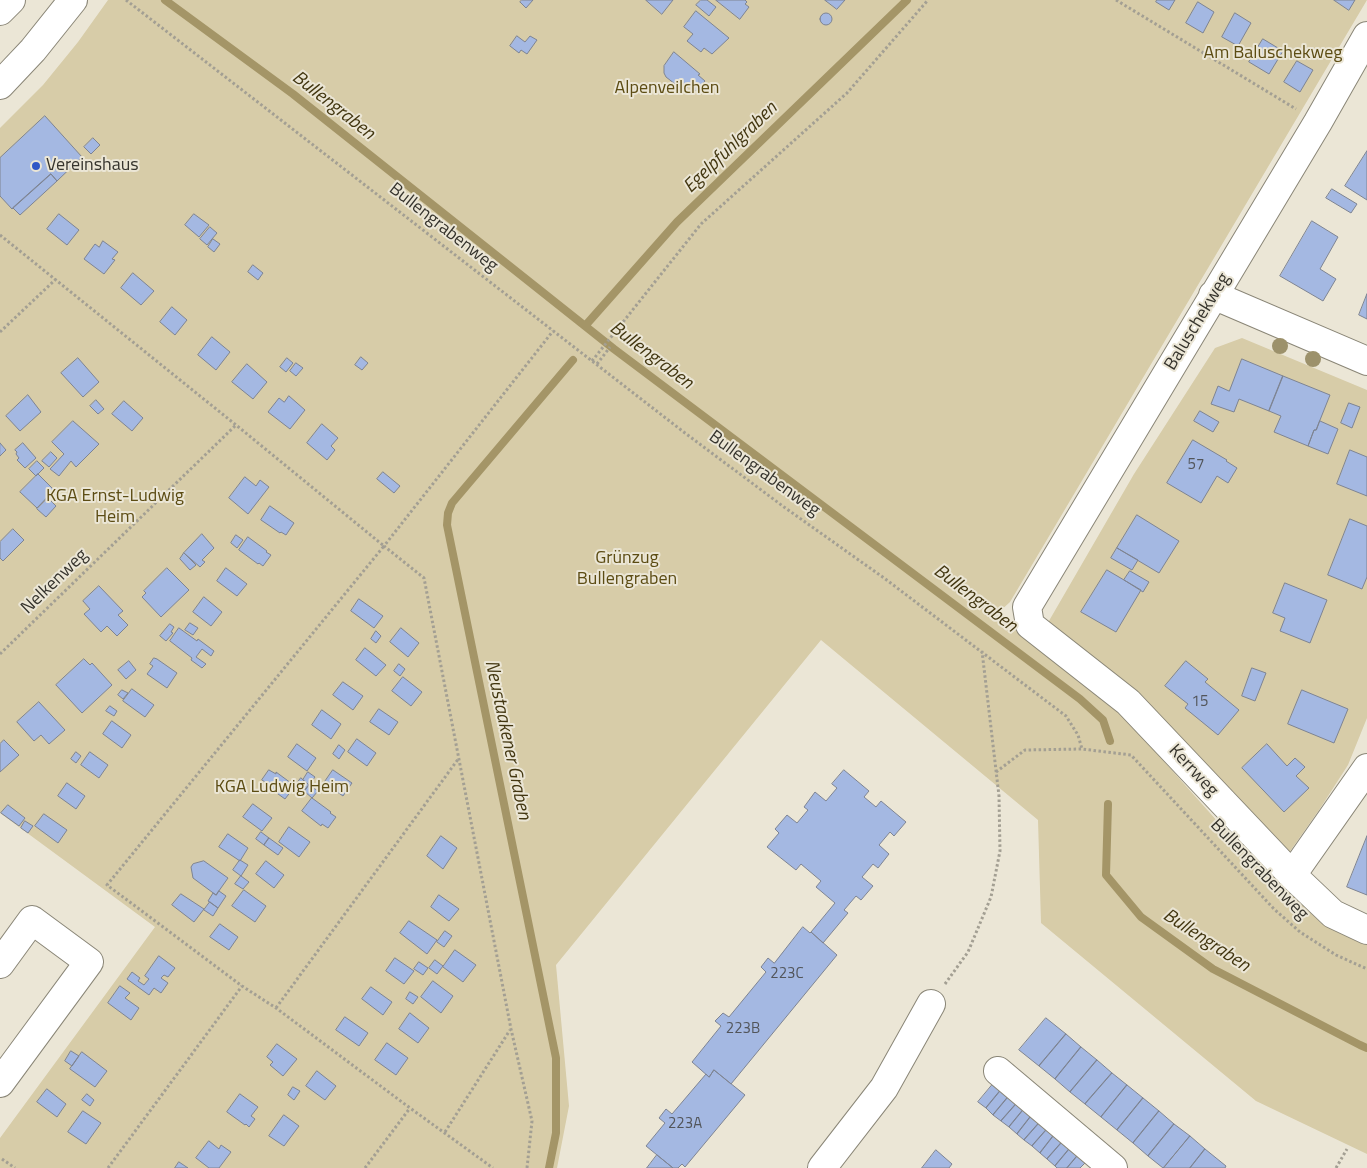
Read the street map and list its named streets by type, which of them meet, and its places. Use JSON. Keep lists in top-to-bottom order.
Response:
{
  "streets": {
    "street": ["Baluschekweg", "Kerrweg"],
    "path": ["Bullengrabenweg", "Nelkenweg"]
  },
  "crossings": [
    ["Baluschekweg", "Kerrweg"]
  ],
  "water": ["Bullengraben", "Egelpfuhlgraben", "Neustaakener Graben"],
  "parks": [
    "Am Baluschekweg",
    "Alpenveilchen",
    "KGA Ernst-Ludwig Heim",
    "Grünzug Bullengraben",
    "KGA Ludwig Heim"
  ],
  "places": ["Vereinshaus"],
  "house_numbers": [
    "57",
    "15",
    "223C",
    "223B",
    "223A"
  ]
}
